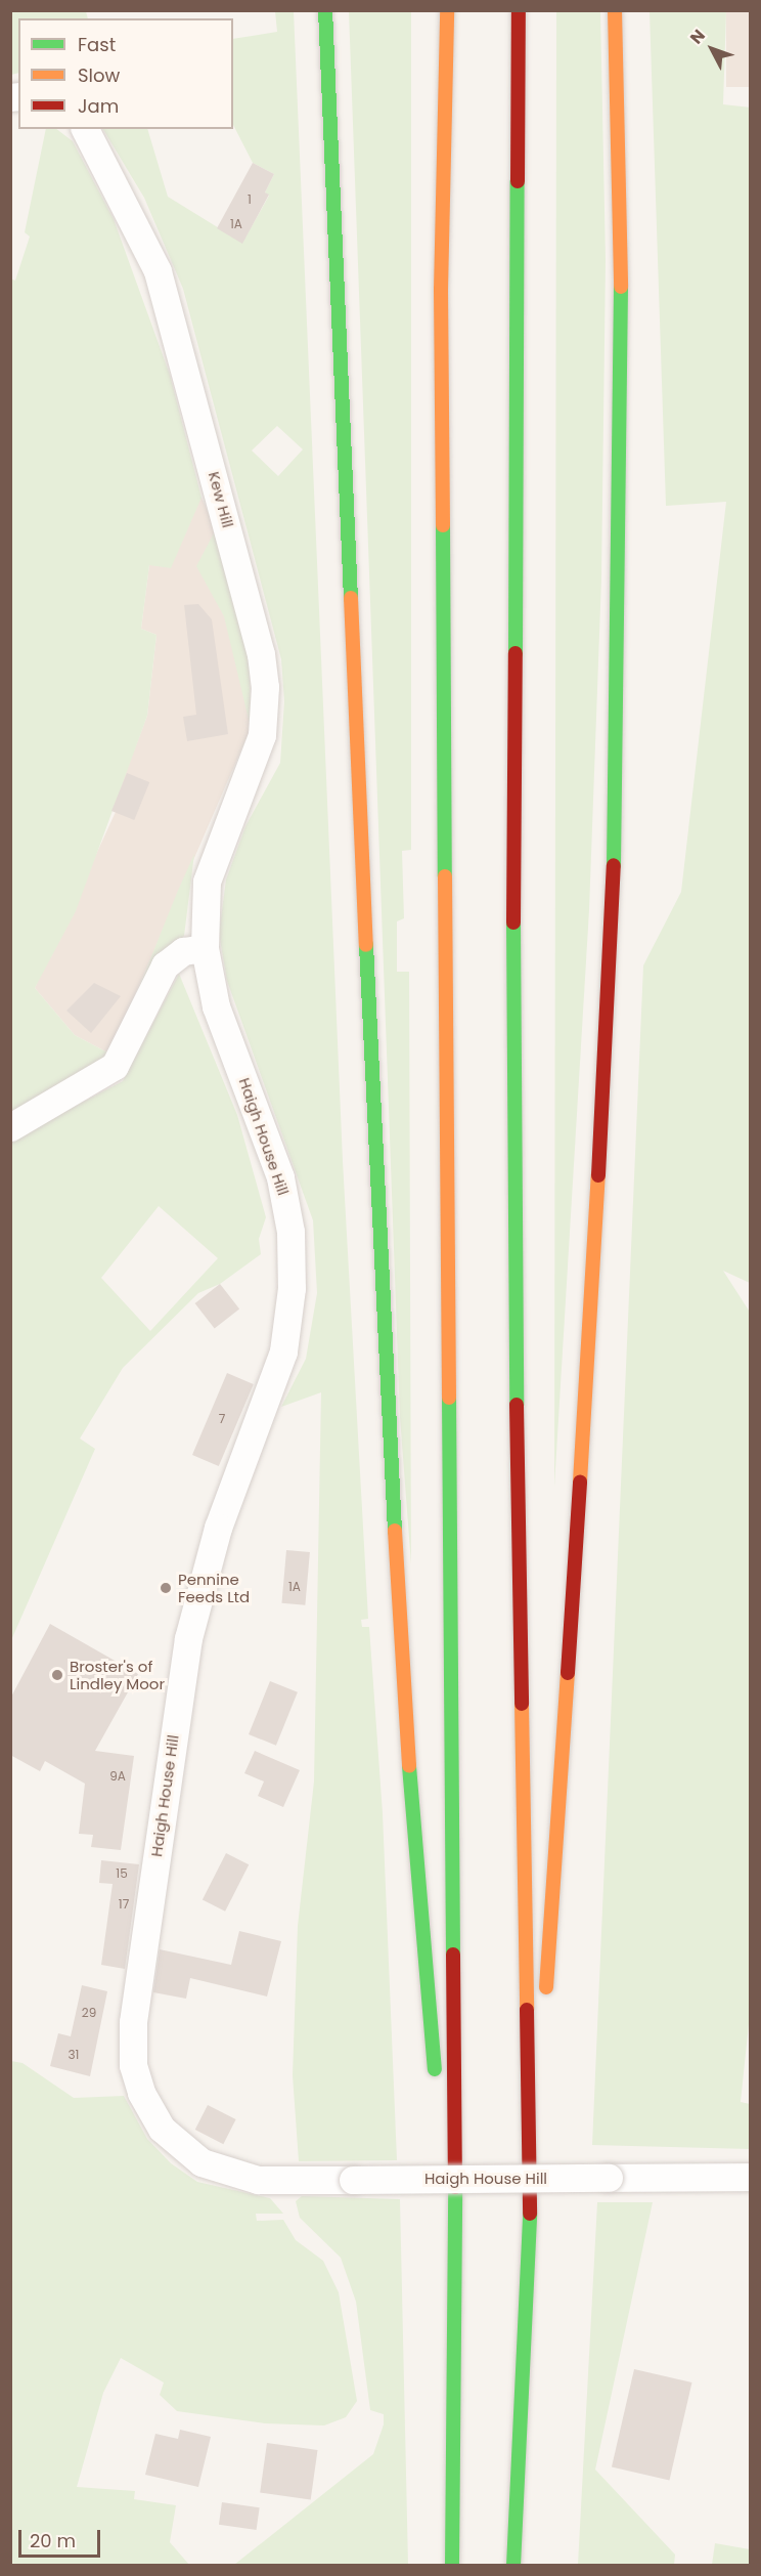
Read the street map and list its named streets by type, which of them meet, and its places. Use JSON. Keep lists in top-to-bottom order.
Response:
{
  "streets": {
    "street": ["Kew Hill", "Haigh House Hill"]
  },
  "crossings": [
    ["Kew Hill", "Haigh House Hill"]
  ],
  "places": ["Pennine Feeds Ltd", "Broster's of Lindley Moor"],
  "house_numbers": [
    "1",
    "1A",
    "7",
    "1A",
    "9A",
    "15",
    "17",
    "29",
    "31"
  ],
  "legend": ["Fast", "Slow", "Jam"],
  "scale_bar": "20 m",
  "north": "top left"
}
